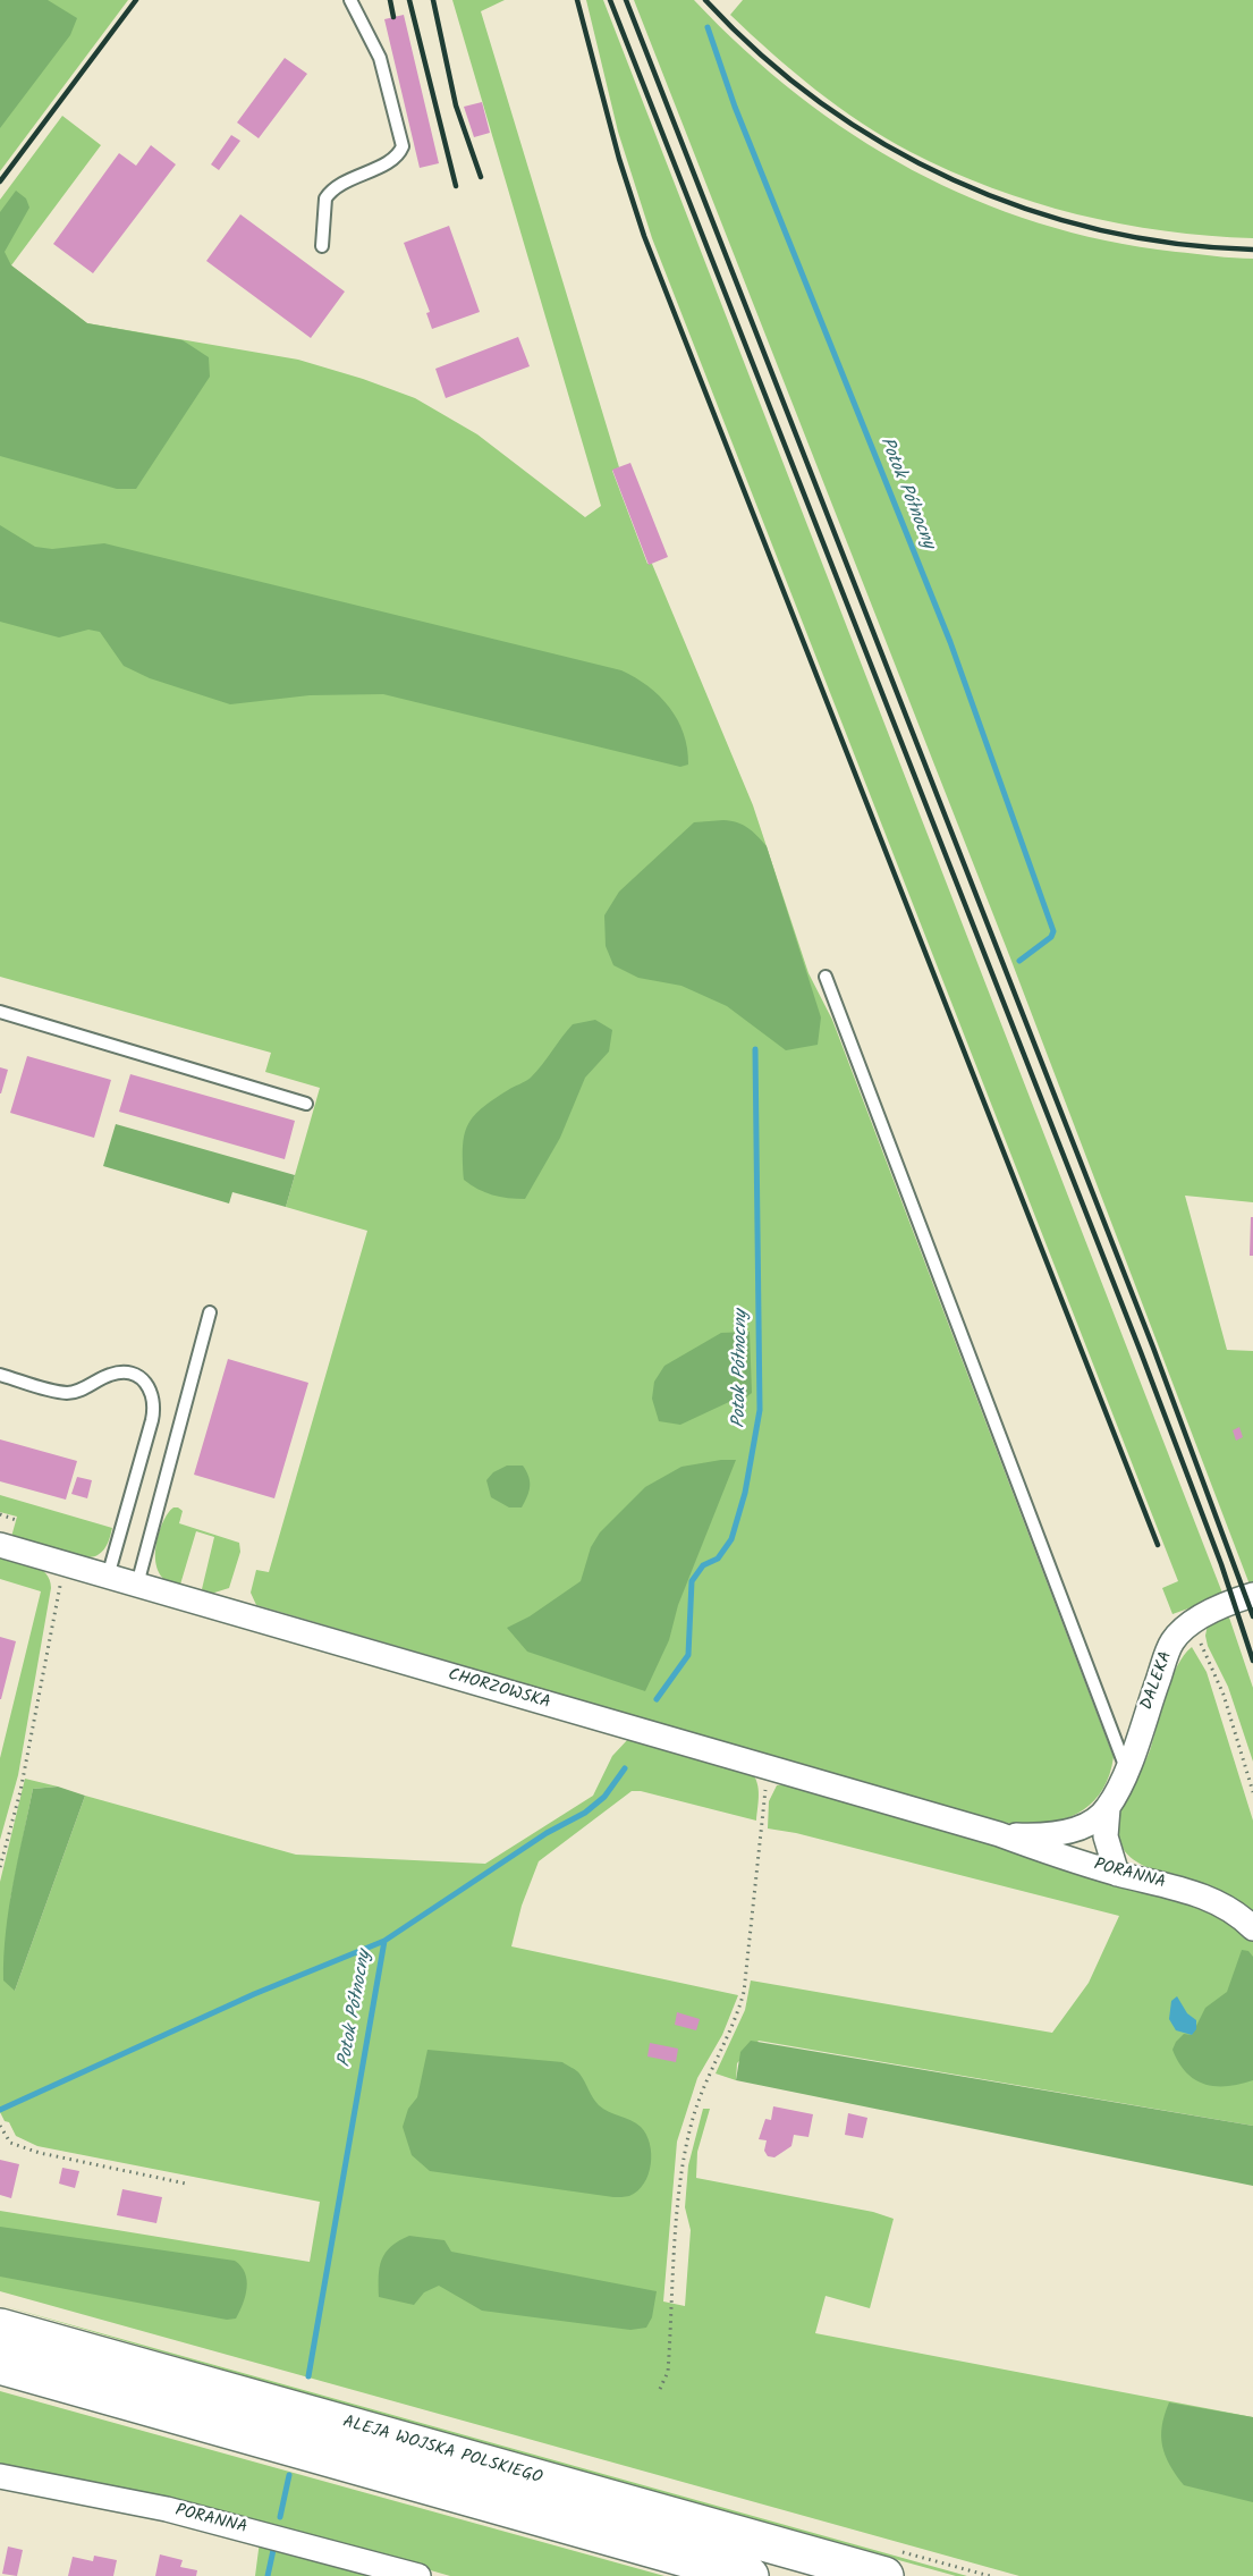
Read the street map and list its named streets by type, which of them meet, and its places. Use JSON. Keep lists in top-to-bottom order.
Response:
{
  "streets": {
    "main road": ["ALEJA WOJSKA POLSKIEGO"],
    "street": ["DALEKA", "CHORZOWSKA", "PORANNA"]
  },
  "crossings": [
    ["DALEKA", "PORANNA"],
    ["CHORZOWSKA", "PORANNA"]
  ],
  "water": ["Potok Północny"]
}
